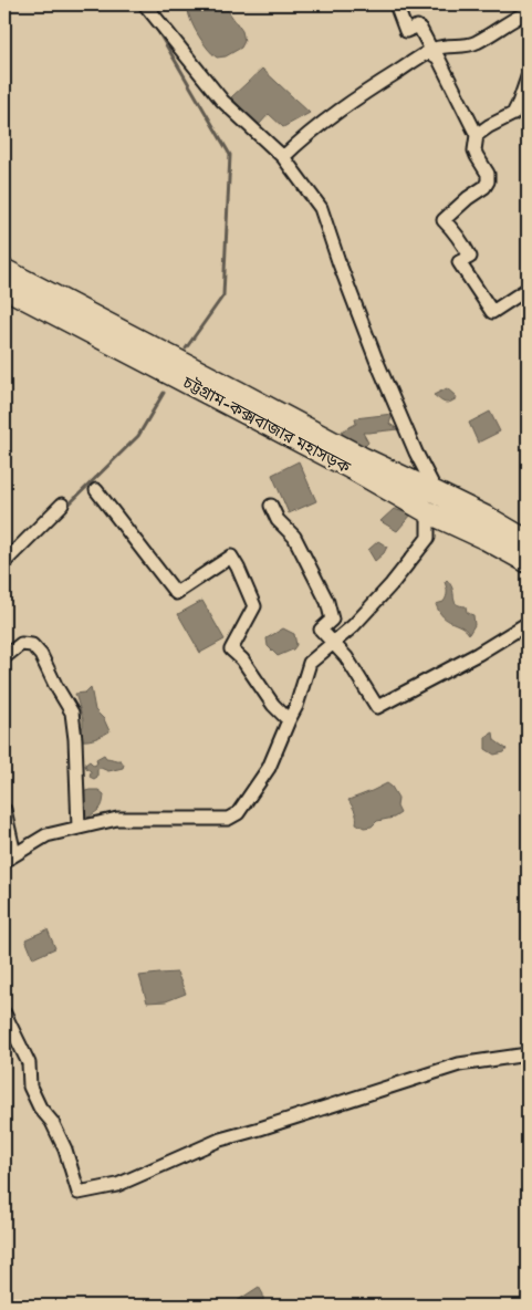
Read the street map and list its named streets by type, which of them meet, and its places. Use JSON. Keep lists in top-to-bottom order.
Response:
{
  "streets": {
    "highway": ["চট্টগ্রাম-কক্সবাজার মহাসড়ক"]
  }
}
